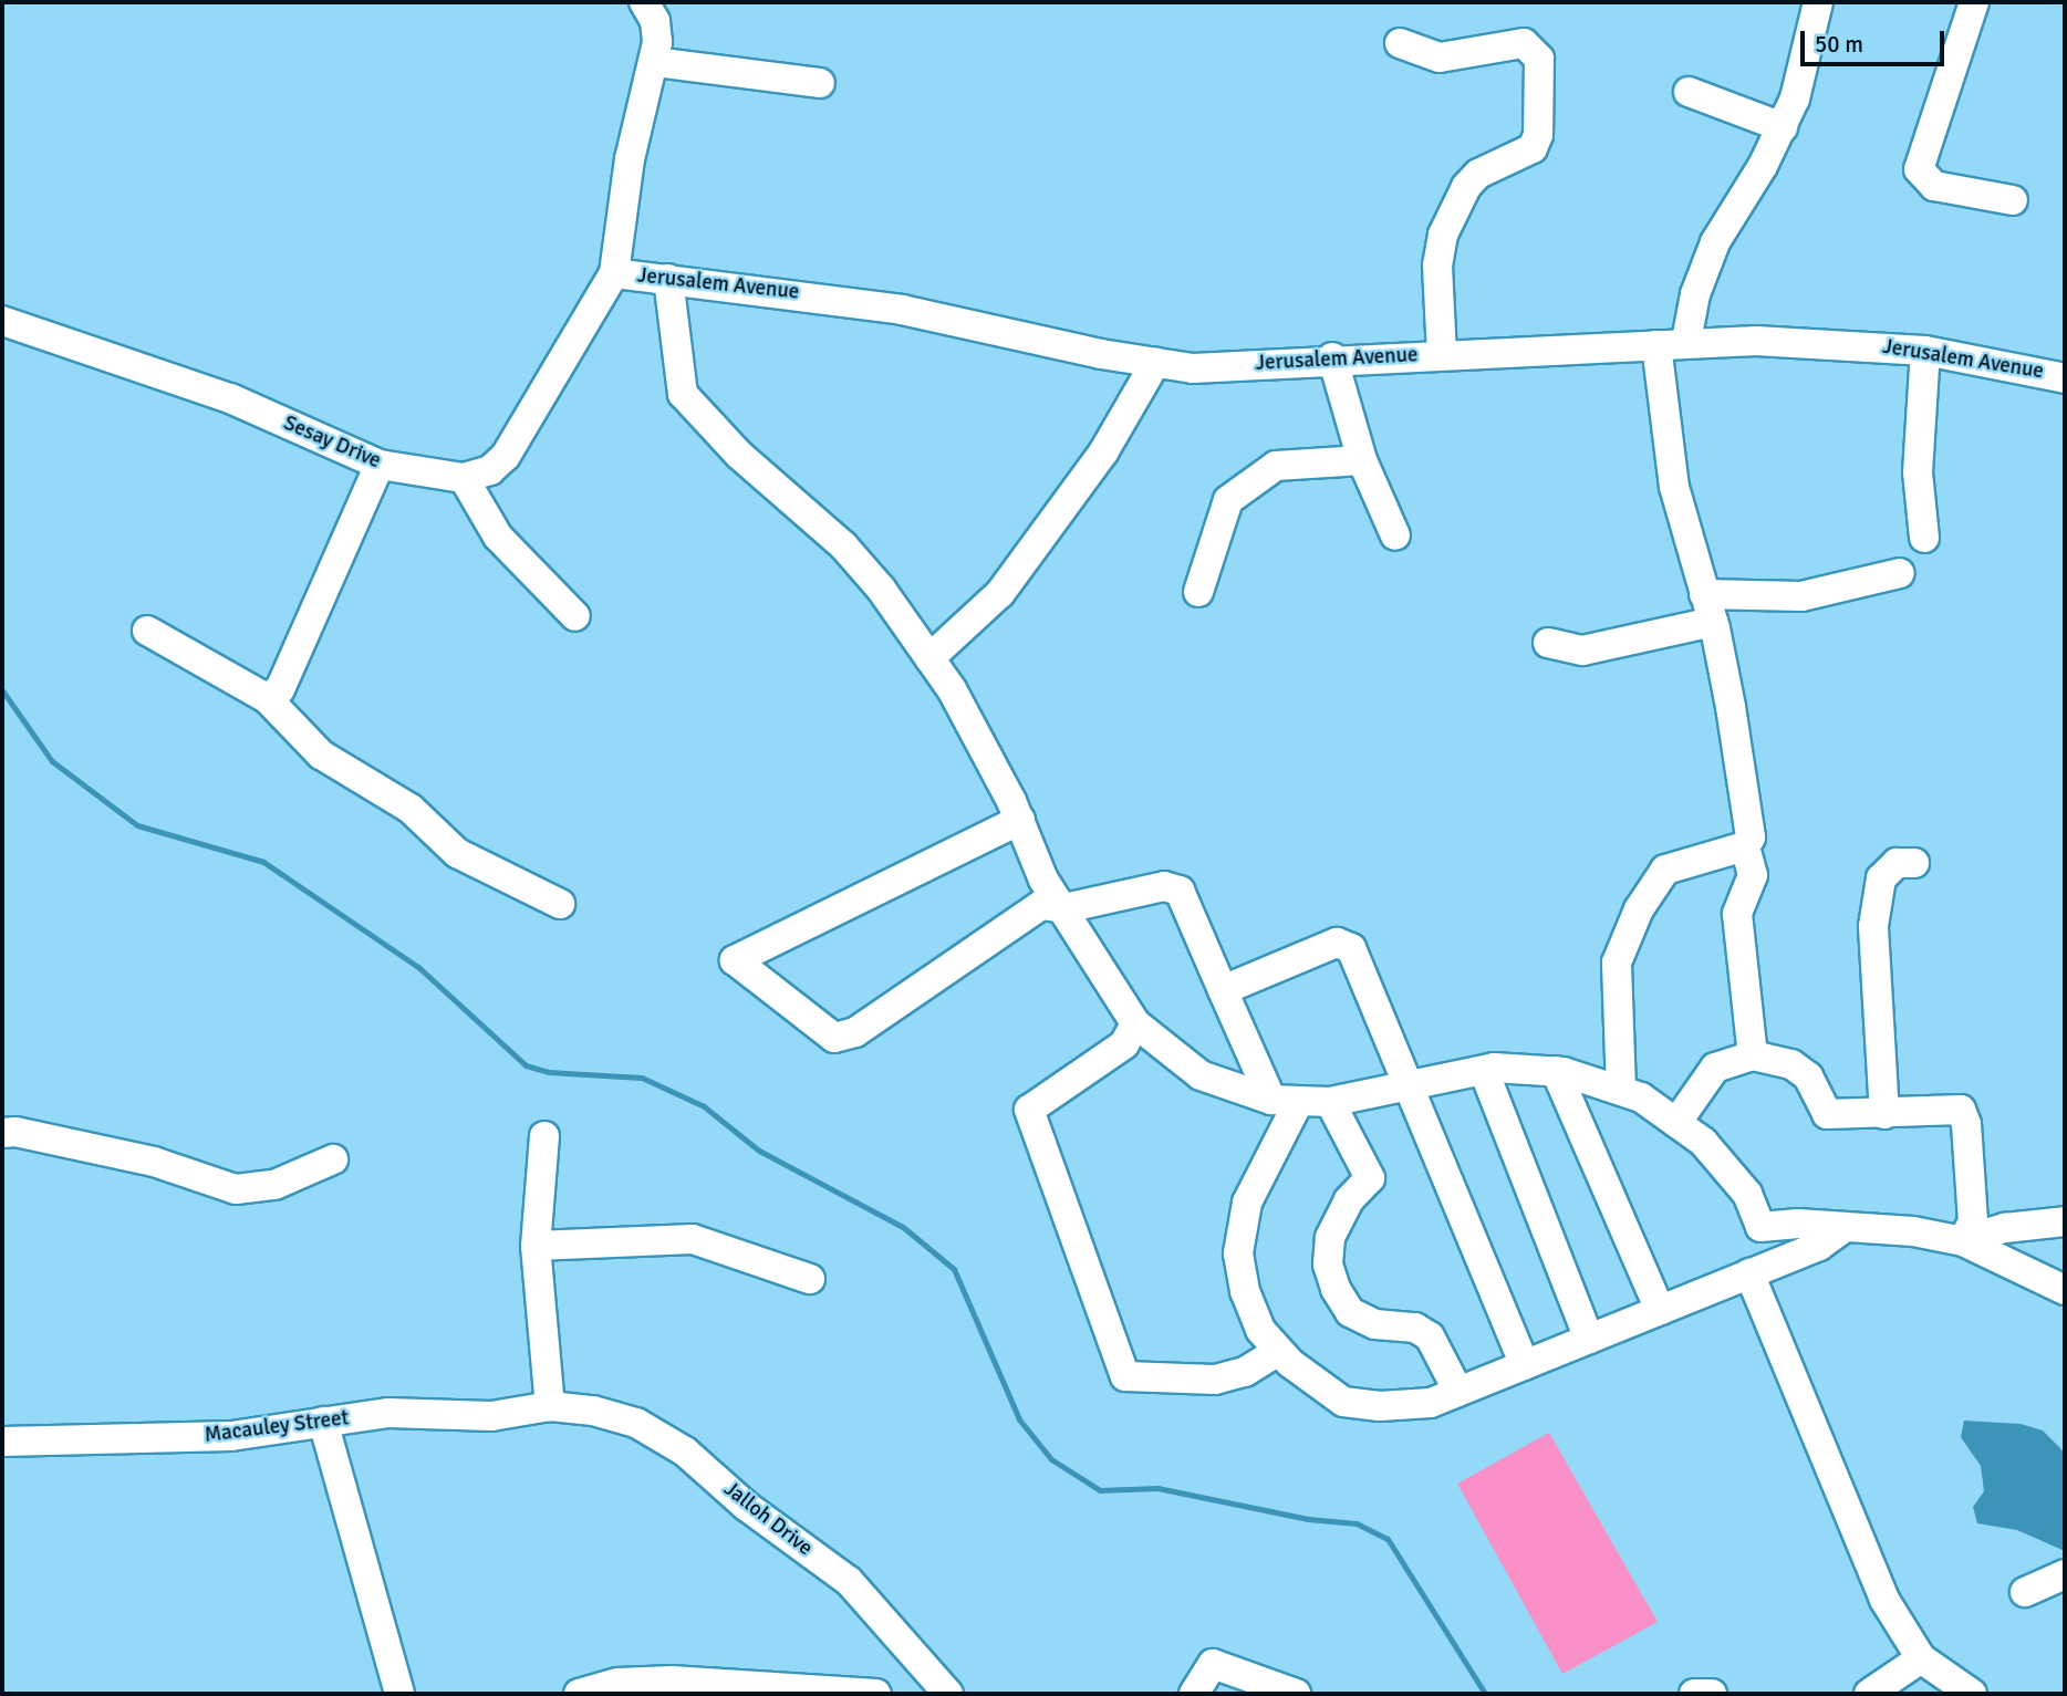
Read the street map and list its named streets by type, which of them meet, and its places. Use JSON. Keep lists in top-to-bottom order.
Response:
{
  "streets": {
    "street": [
      "Jerusalem Avenue",
      "Sesay Drive",
      "Macauley Street",
      "Jalloh Drive"
    ]
  },
  "crossings": [
    ["Macauley Street", "Jalloh Drive"]
  ],
  "scale_bar": "50 m"
}
